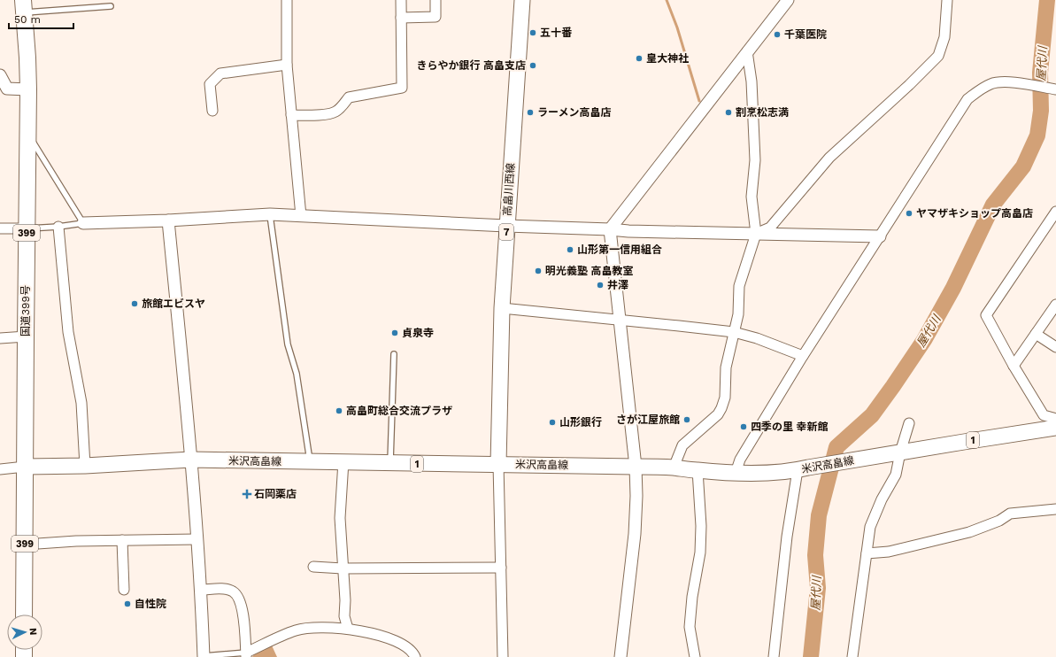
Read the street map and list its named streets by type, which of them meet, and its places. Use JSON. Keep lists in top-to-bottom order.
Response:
{
  "streets": {
    "highway": ["399", "国道399号"],
    "main road": [
      "高畠川西線",
      "7",
      "1",
      "米沢高畠線"
    ]
  },
  "crossings": [
    ["高畠川西線", "米沢高畠線"],
    ["国道399号", "米沢高畠線"]
  ],
  "water": ["屋代川"],
  "places": {
    "other": [
      "五十番",
      "千葉医院",
      "皇大神社",
      "きらやか銀行 高畠支店",
      "ラーメン高畠店",
      "割烹松志満",
      "ヤマザキショップ高畠店",
      "山形第一信用組合",
      "明光義塾 高畠教室",
      "井澤",
      "旅館エビスヤ",
      "貞泉寺",
      "高畠町総合交流プラザ",
      "さが江屋旅館",
      "山形銀行",
      "四季の里 幸新館",
      "自性院"
    ],
    "health": ["石岡薬店"]
  },
  "scale_bar": "50 m",
  "north": "right"
}
